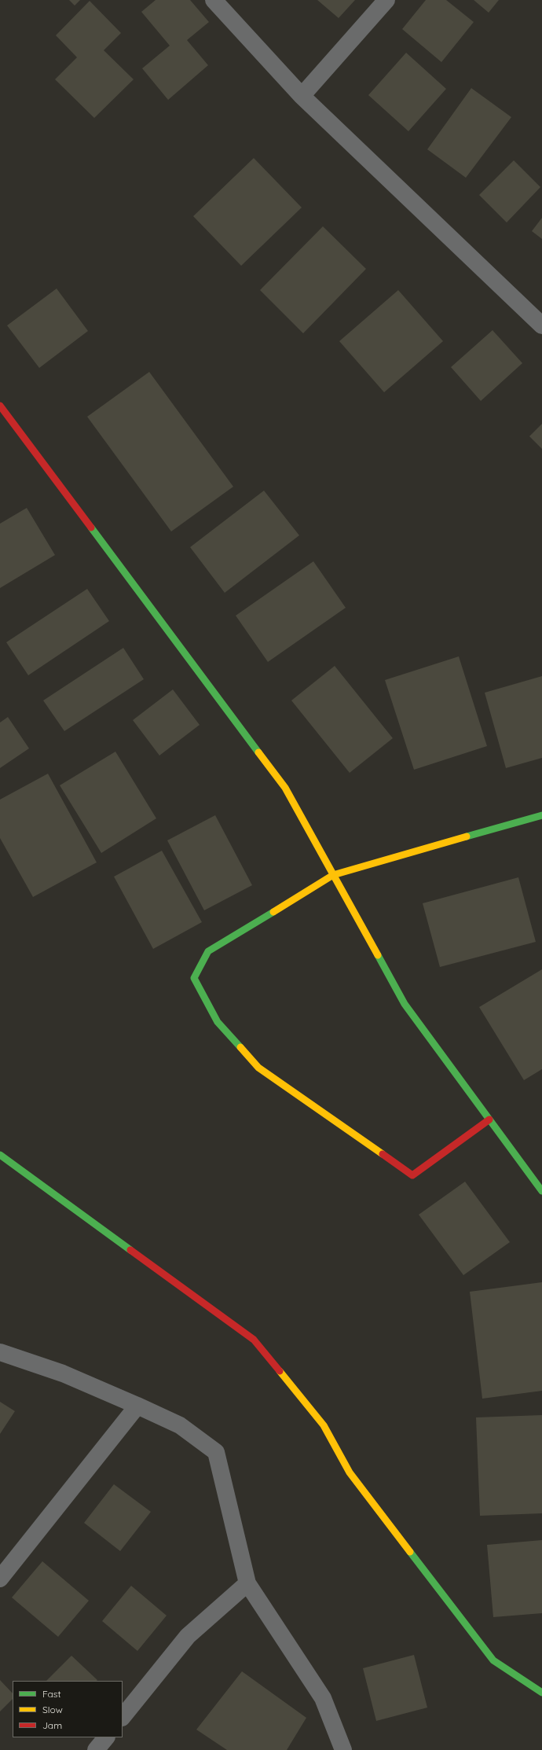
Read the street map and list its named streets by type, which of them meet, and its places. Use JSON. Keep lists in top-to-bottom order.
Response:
{
  "legend": ["Fast", "Slow", "Jam"]
}
